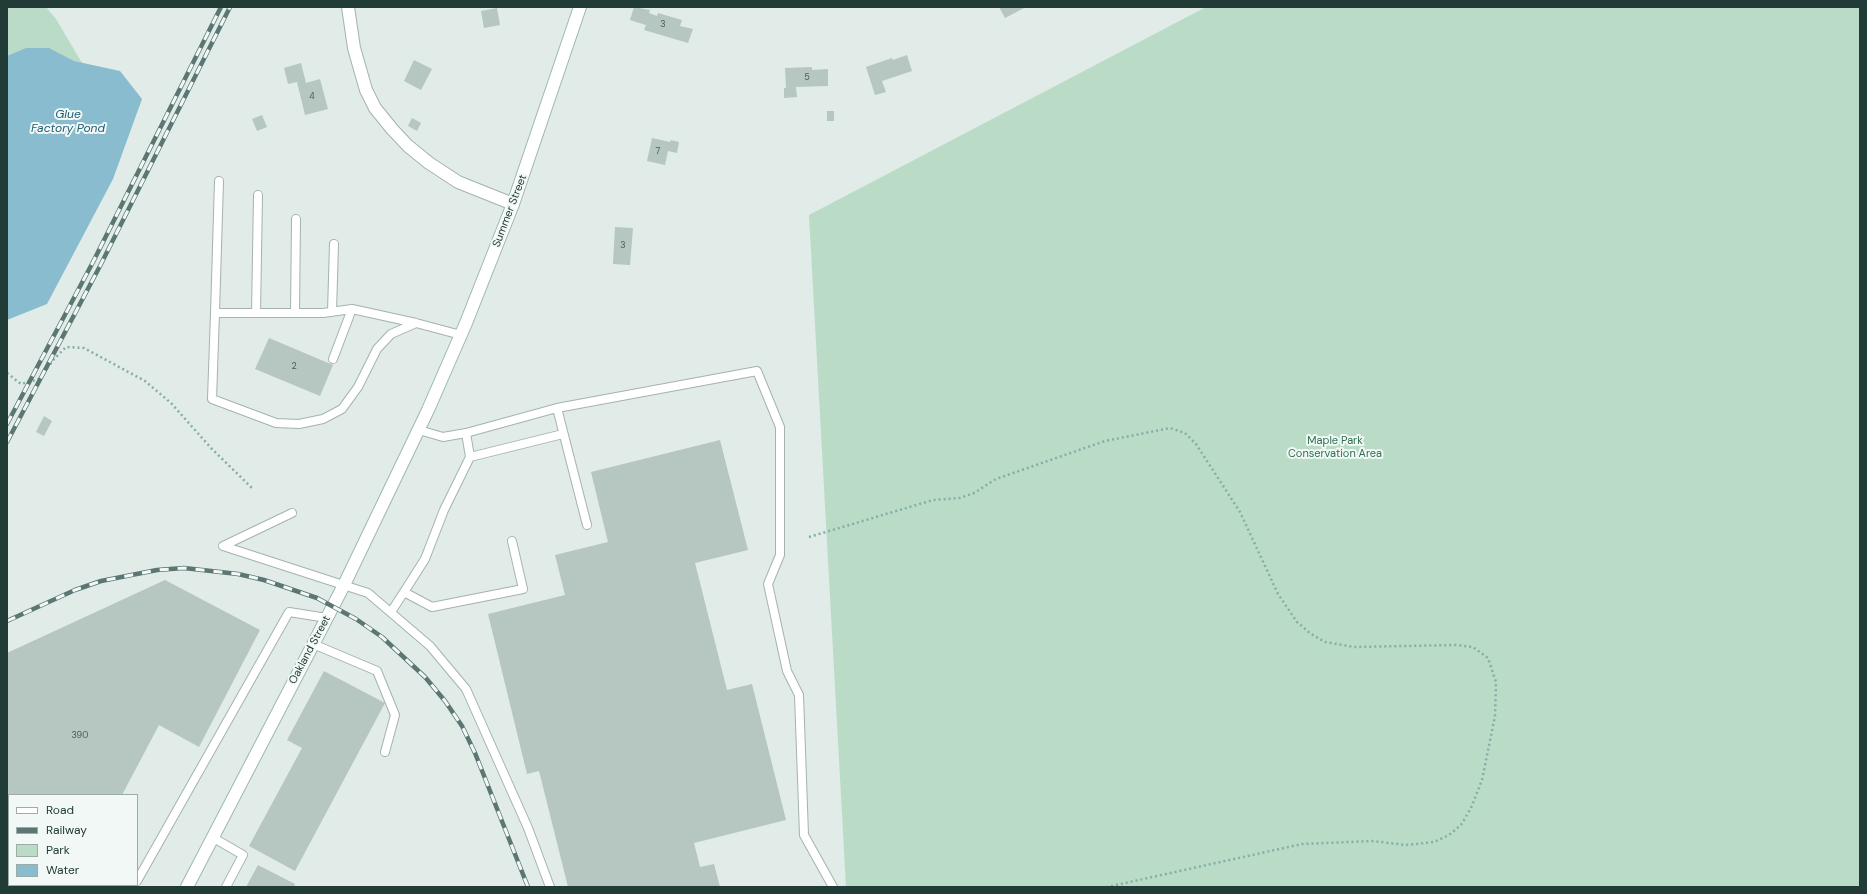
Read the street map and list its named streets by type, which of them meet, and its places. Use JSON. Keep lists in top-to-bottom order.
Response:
{
  "streets": {
    "main road": ["Summer Street", "Oakland Street"]
  },
  "crossings": [
    ["Summer Street", "Oakland Street"]
  ],
  "water": ["Glue Factory Pond"],
  "parks": ["Maple Park Conservation Area"],
  "house_numbers": [
    "3",
    "5",
    "4",
    "7",
    "3",
    "2",
    "390"
  ],
  "legend": [
    "Road",
    "Railway",
    "Park",
    "Water"
  ]
}
